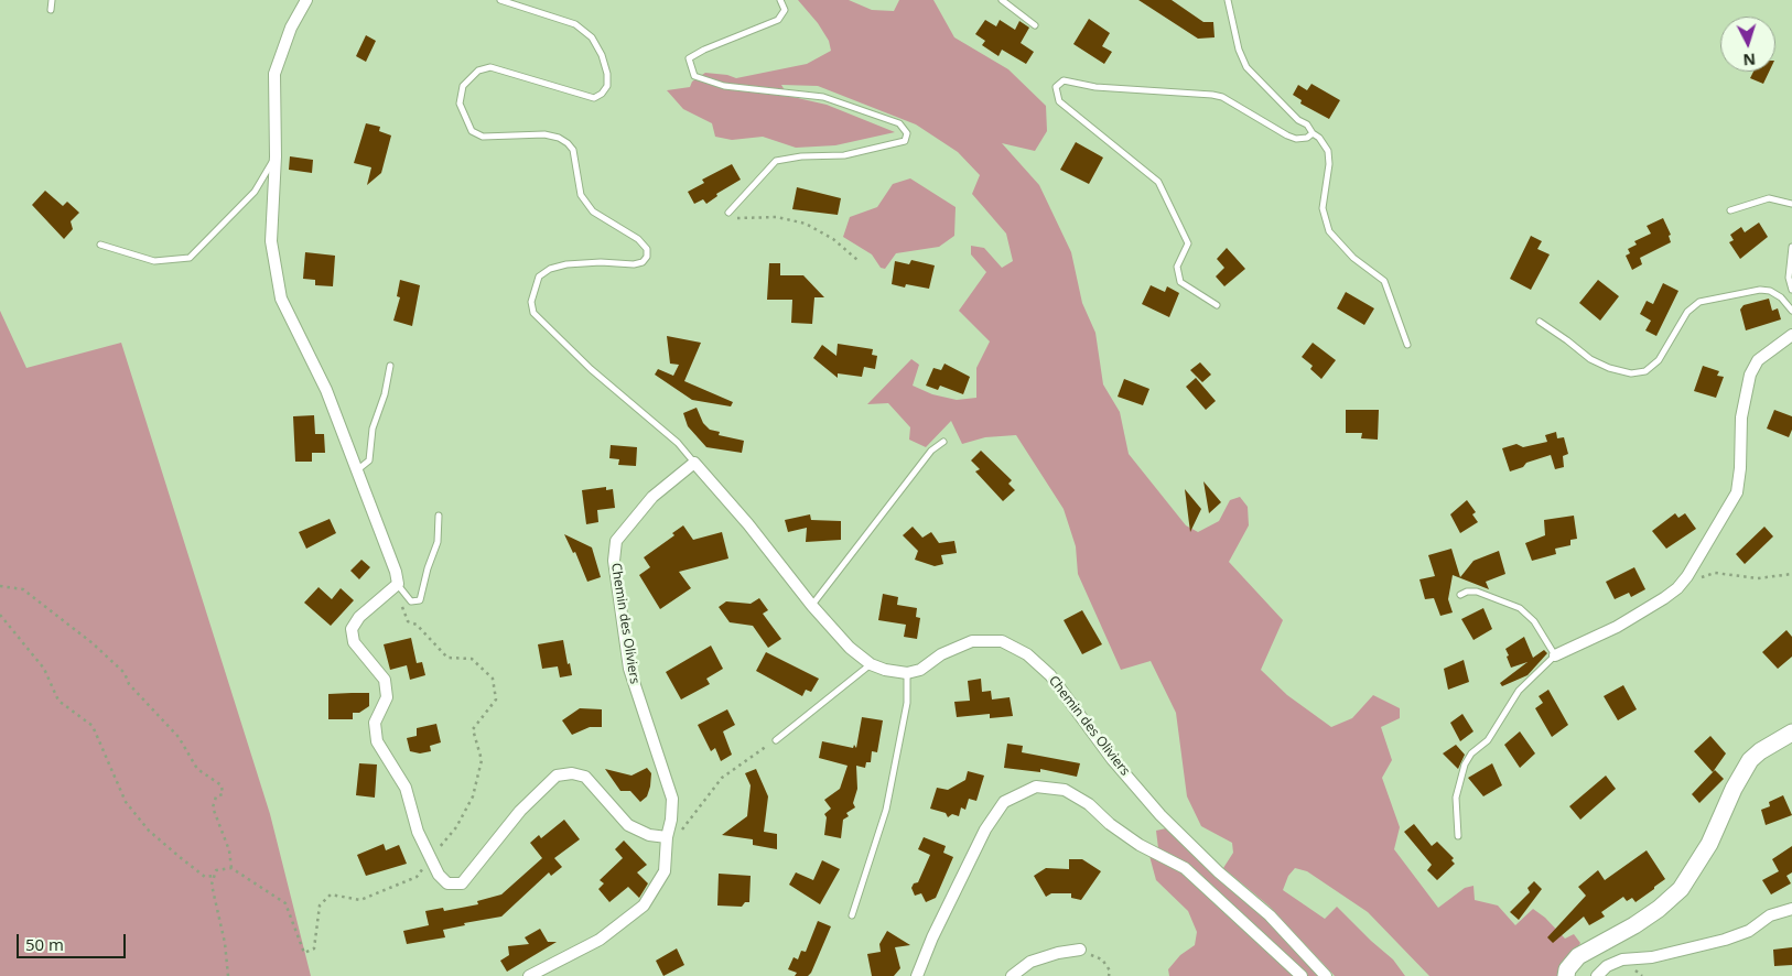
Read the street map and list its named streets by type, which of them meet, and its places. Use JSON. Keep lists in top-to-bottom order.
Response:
{
  "streets": {
    "street": ["Chemin des Oliviers"]
  },
  "scale_bar": "50 m",
  "north": "bottom"
}
